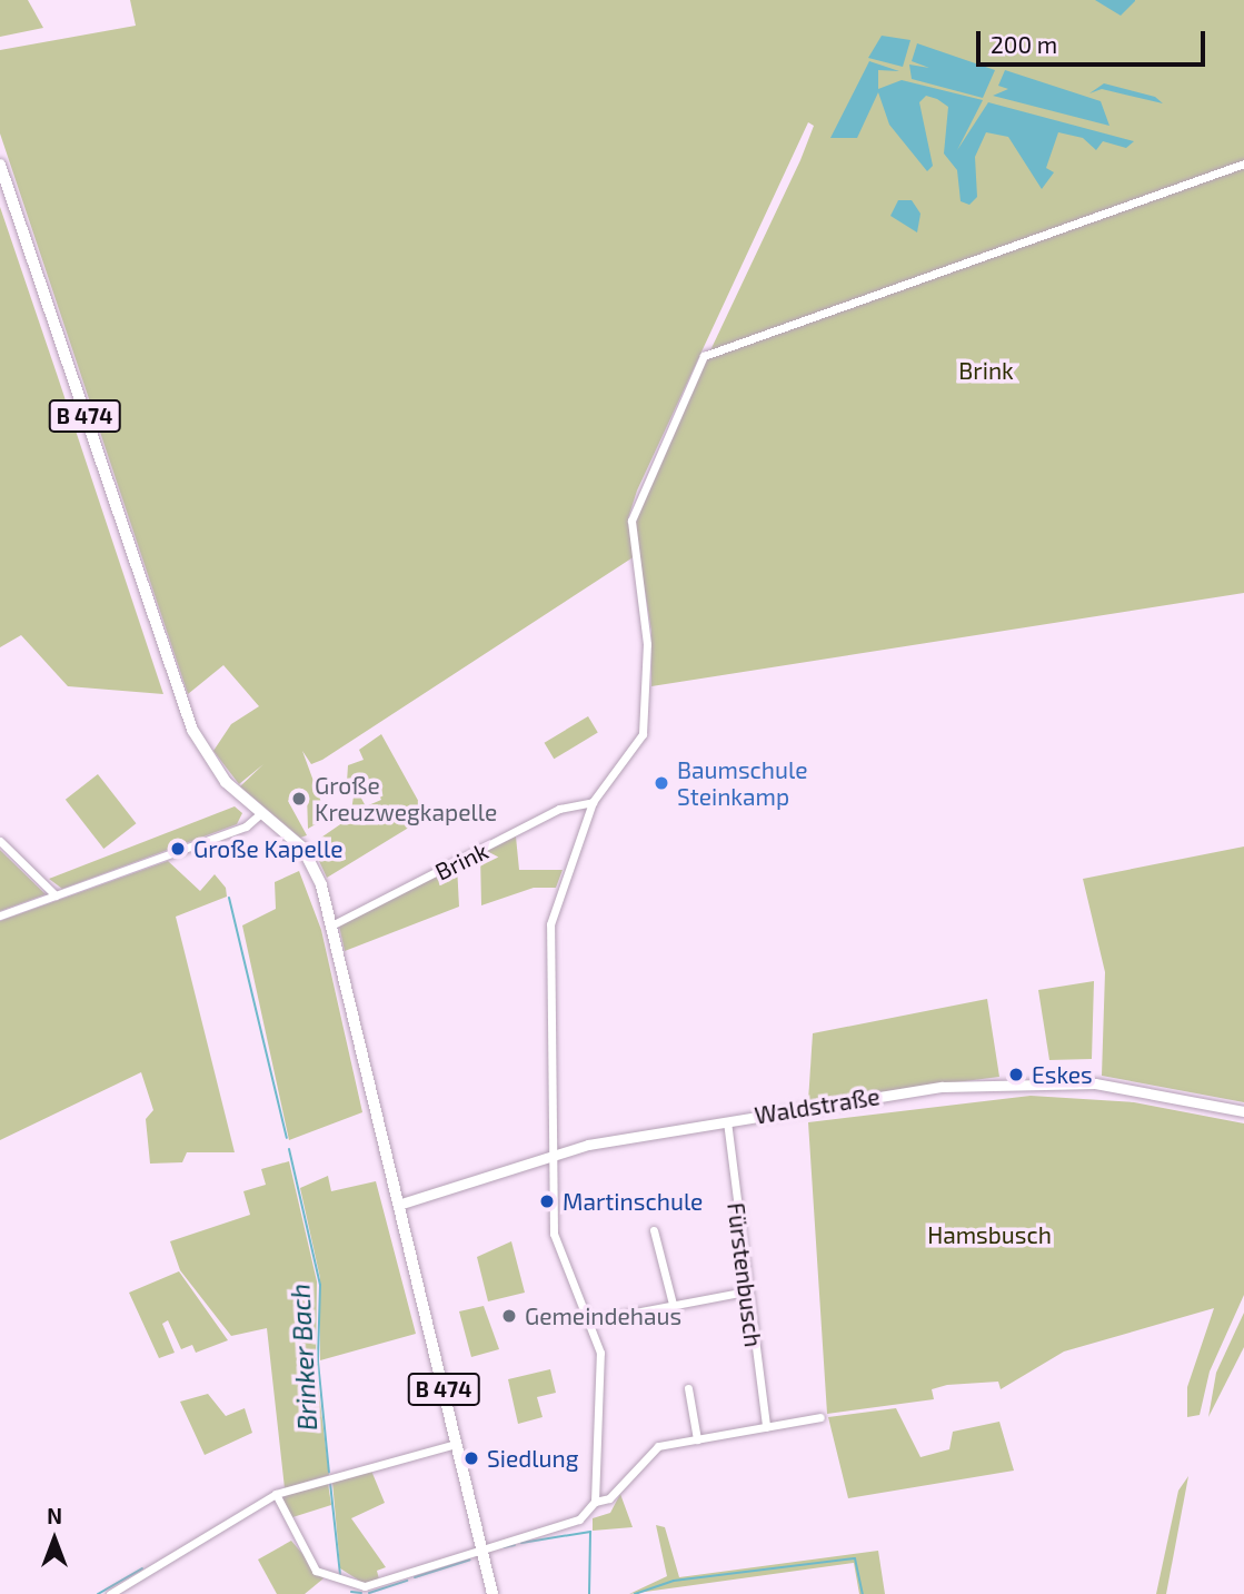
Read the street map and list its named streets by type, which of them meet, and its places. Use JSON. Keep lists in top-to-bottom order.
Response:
{
  "streets": {
    "main road": ["B 474"],
    "street": ["Brink", "Waldstraße", "Fürstenbusch"]
  },
  "crossings": [
    ["B 474", "Brink"],
    ["B 474", "Waldstraße"],
    ["Waldstraße", "Fürstenbusch"]
  ],
  "water": ["Brinker Bach"],
  "parks": ["Brink", "Hamsbusch"],
  "places": [
    "Baumschule Steinkamp",
    "Große Kreuzwegkapelle",
    "Große Kapelle",
    "Eskes",
    "Martinschule",
    "Gemeindehaus",
    "Siedlung"
  ],
  "scale_bar": "200 m",
  "north": "top"
}
